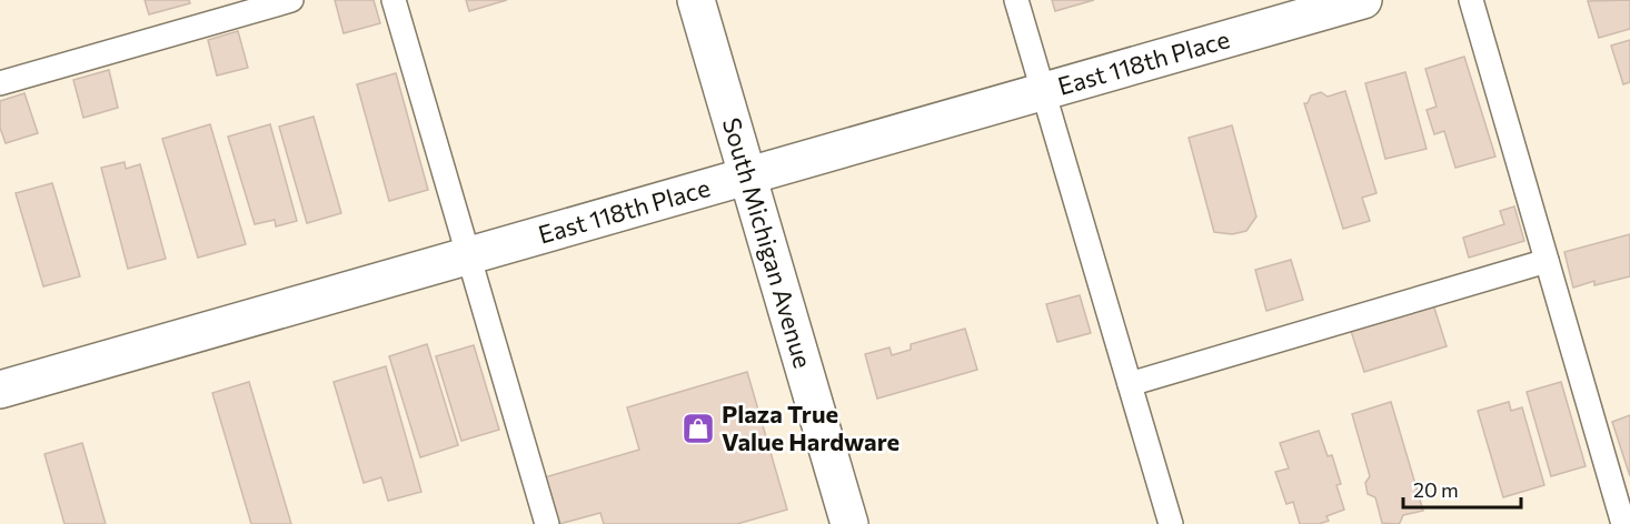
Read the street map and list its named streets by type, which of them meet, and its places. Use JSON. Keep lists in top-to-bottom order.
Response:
{
  "streets": {
    "street": ["East 118th Place", "South Michigan Avenue"]
  },
  "crossings": [
    ["East 118th Place", "South Michigan Avenue"]
  ],
  "places": {
    "shop": ["Plaza True Value Hardware"]
  },
  "scale_bar": "20 m"
}
